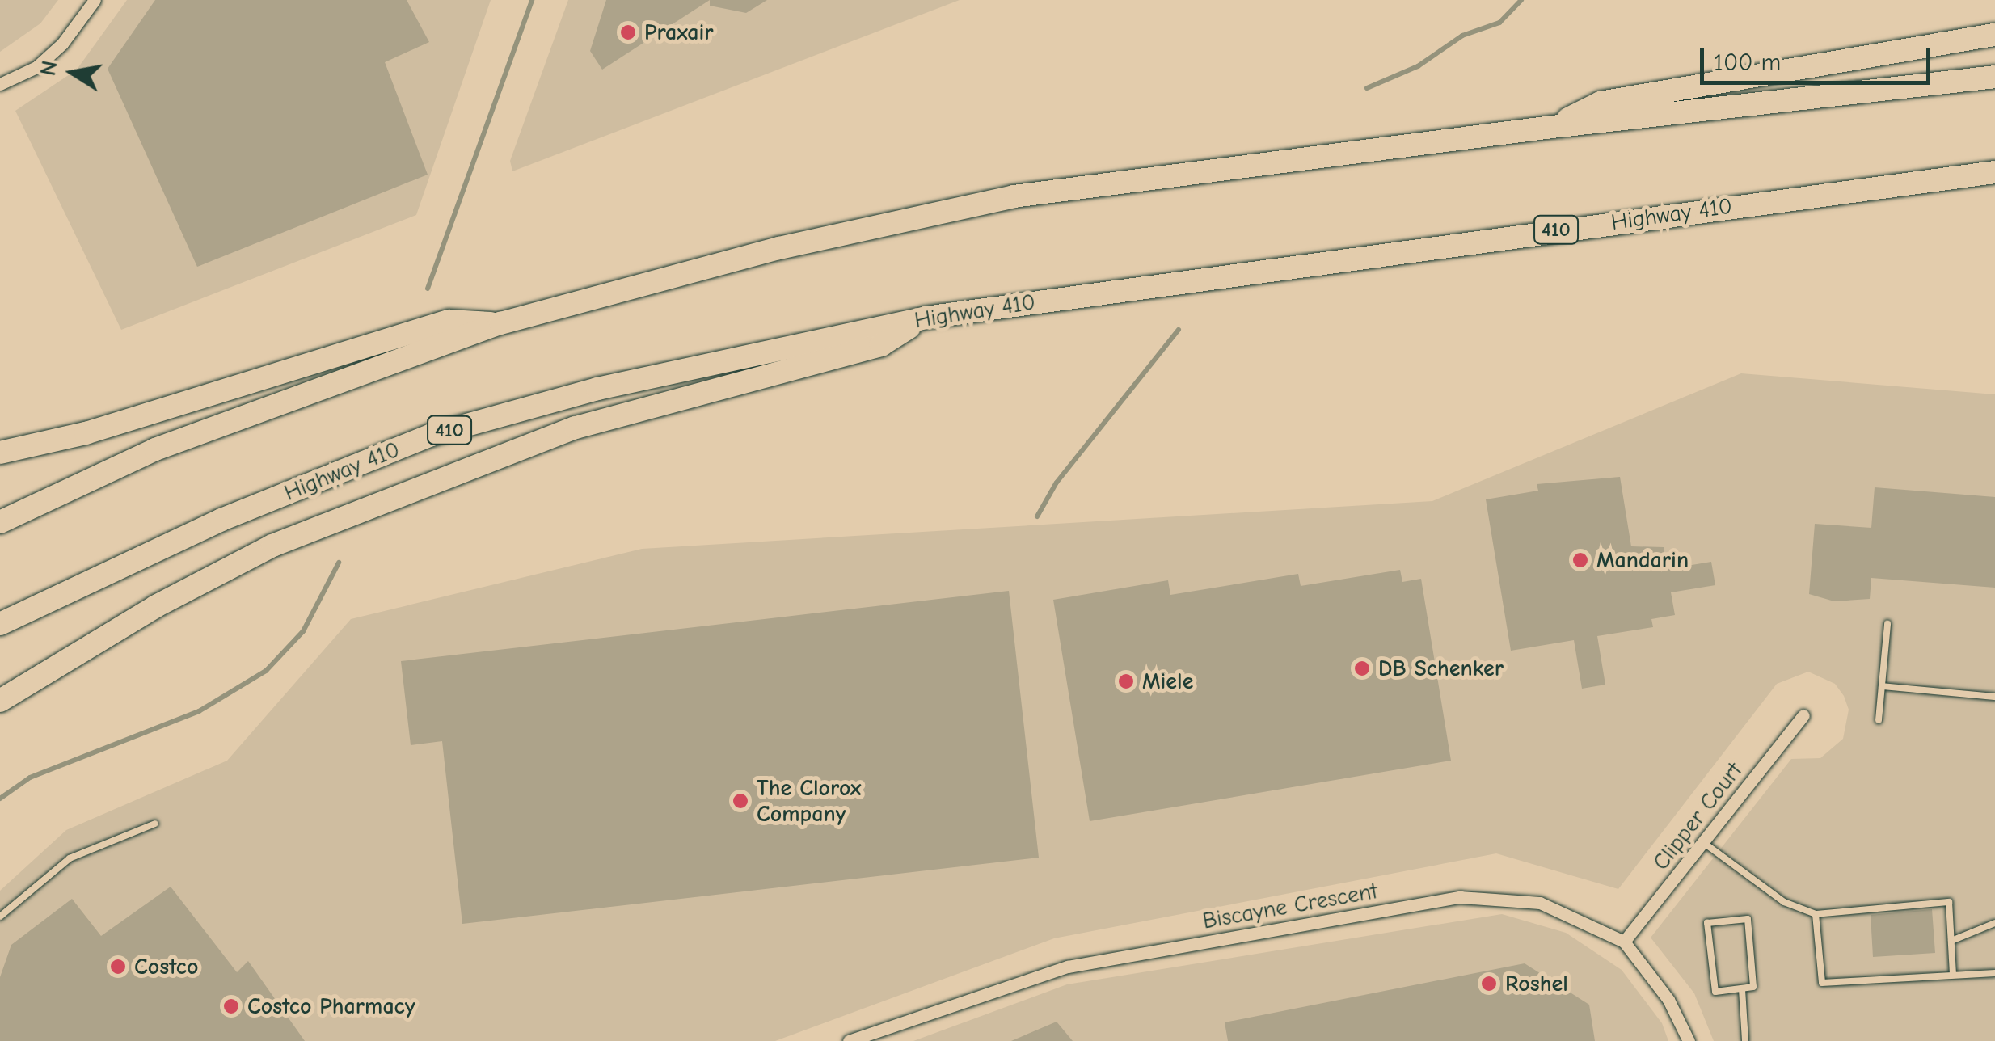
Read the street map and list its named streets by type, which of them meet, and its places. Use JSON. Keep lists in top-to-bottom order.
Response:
{
  "streets": {
    "highway": ["Highway 410", "410"],
    "street": ["Clipper Court", "Biscayne Crescent"]
  },
  "crossings": [
    ["Clipper Court", "Biscayne Crescent"]
  ],
  "places": [
    "Praxair",
    "Mandarin",
    "DB Schenker",
    "Miele",
    "The Clorox Company",
    "Costco",
    "Roshel",
    "Costco Pharmacy"
  ],
  "scale_bar": "100 m",
  "north": "left"
}
